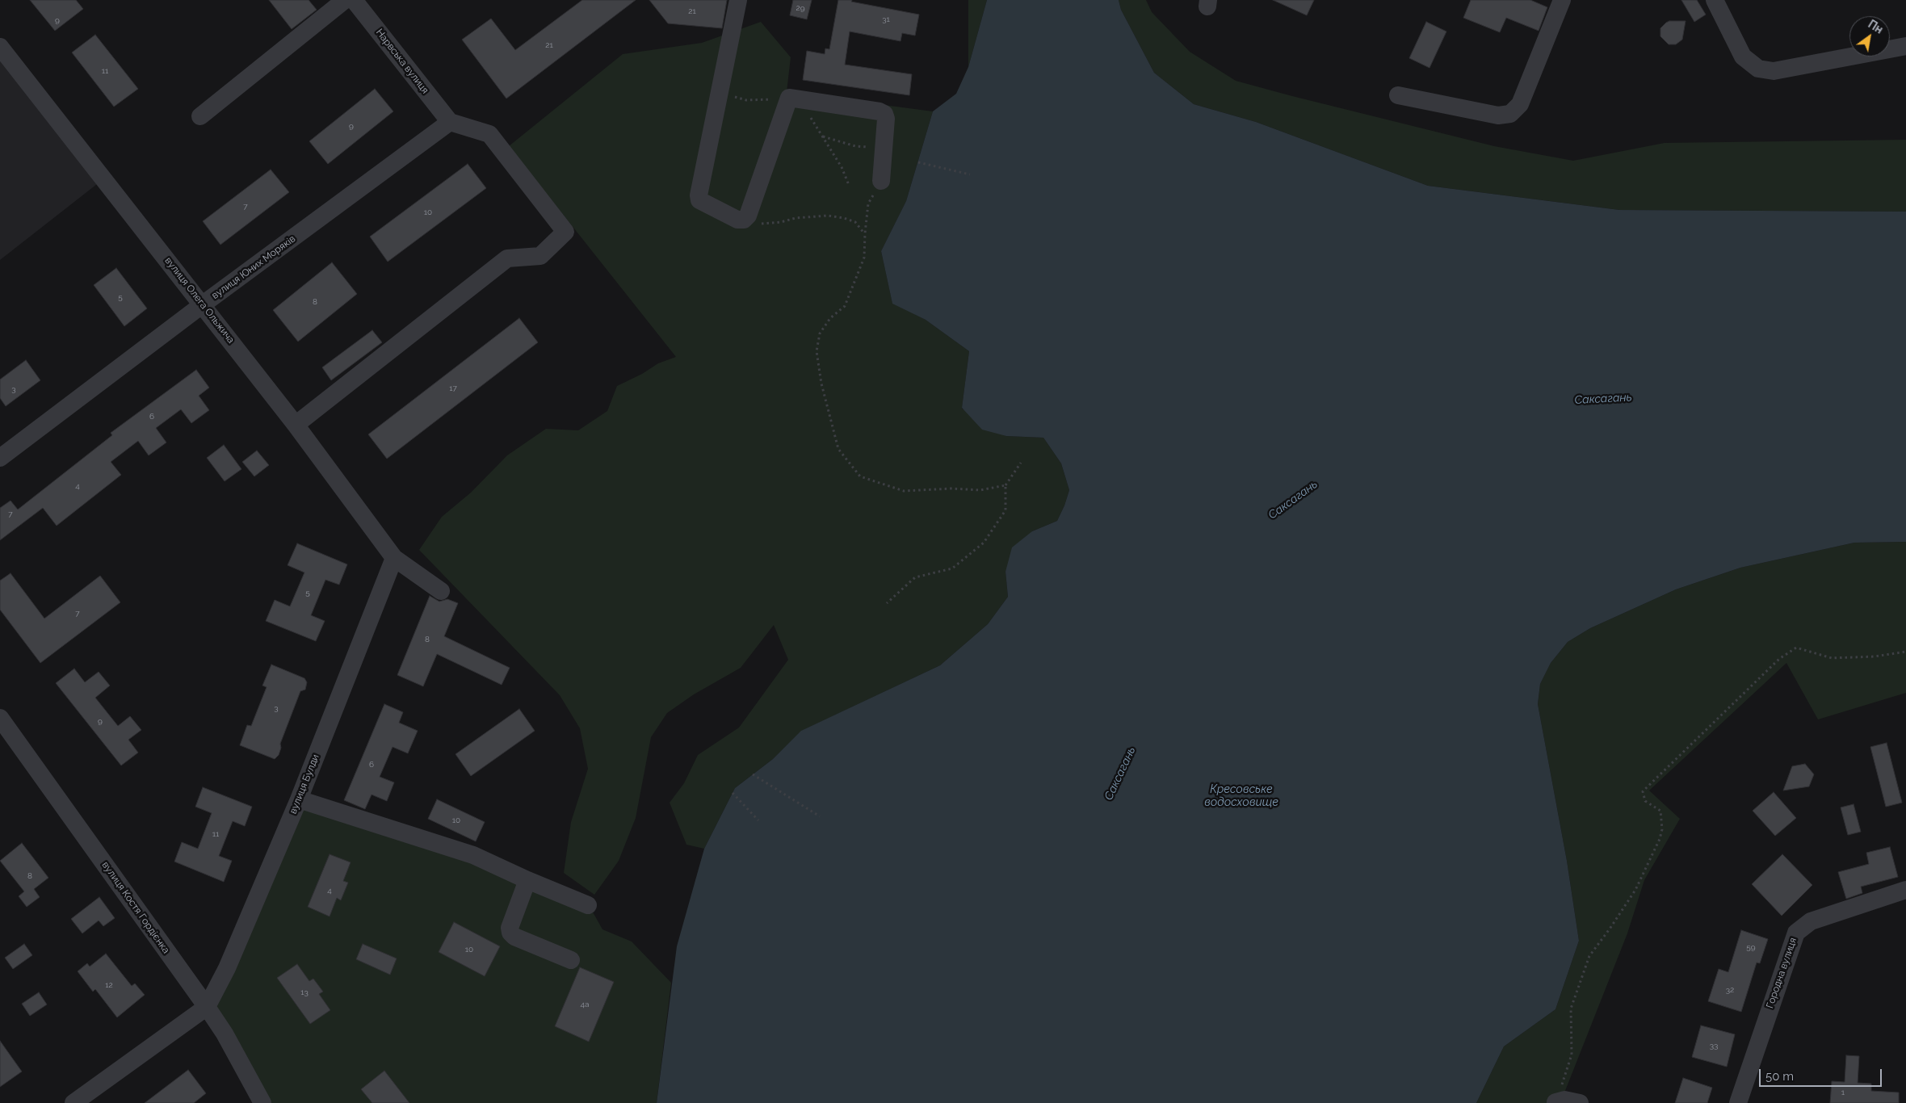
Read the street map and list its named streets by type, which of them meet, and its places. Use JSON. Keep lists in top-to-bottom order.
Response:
{
  "streets": {
    "street": [
      "Нарвська вулиця",
      "вулиця Юних Моряків",
      "вулиця Олега Ольжича",
      "вулиця Булди",
      "вулиця Костя Гордієнка",
      "Городна вулиця"
    ]
  },
  "crossings": [
    ["Нарвська вулиця", "вулиця Юних Моряків"],
    ["вулиця Юних Моряків", "вулиця Олега Ольжича"],
    ["вулиця Олега Ольжича", "вулиця Булди"],
    ["вулиця Булди", "вулиця Костя Гордієнка"]
  ],
  "water": ["Саксагань", "Кресовське водосховище"],
  "house_numbers": [
    "29",
    "21",
    "31",
    "9",
    "21",
    "11",
    "9",
    "7",
    "10",
    "5",
    "8",
    "17",
    "3",
    "6",
    "4",
    "7",
    "5",
    "7",
    "8",
    "3",
    "9",
    "6",
    "10",
    "11",
    "8",
    "4",
    "59",
    "10",
    "12",
    "32",
    "13",
    "4а",
    "33",
    "1"
  ],
  "scale_bar": "50 m",
  "north": "top right"
}
